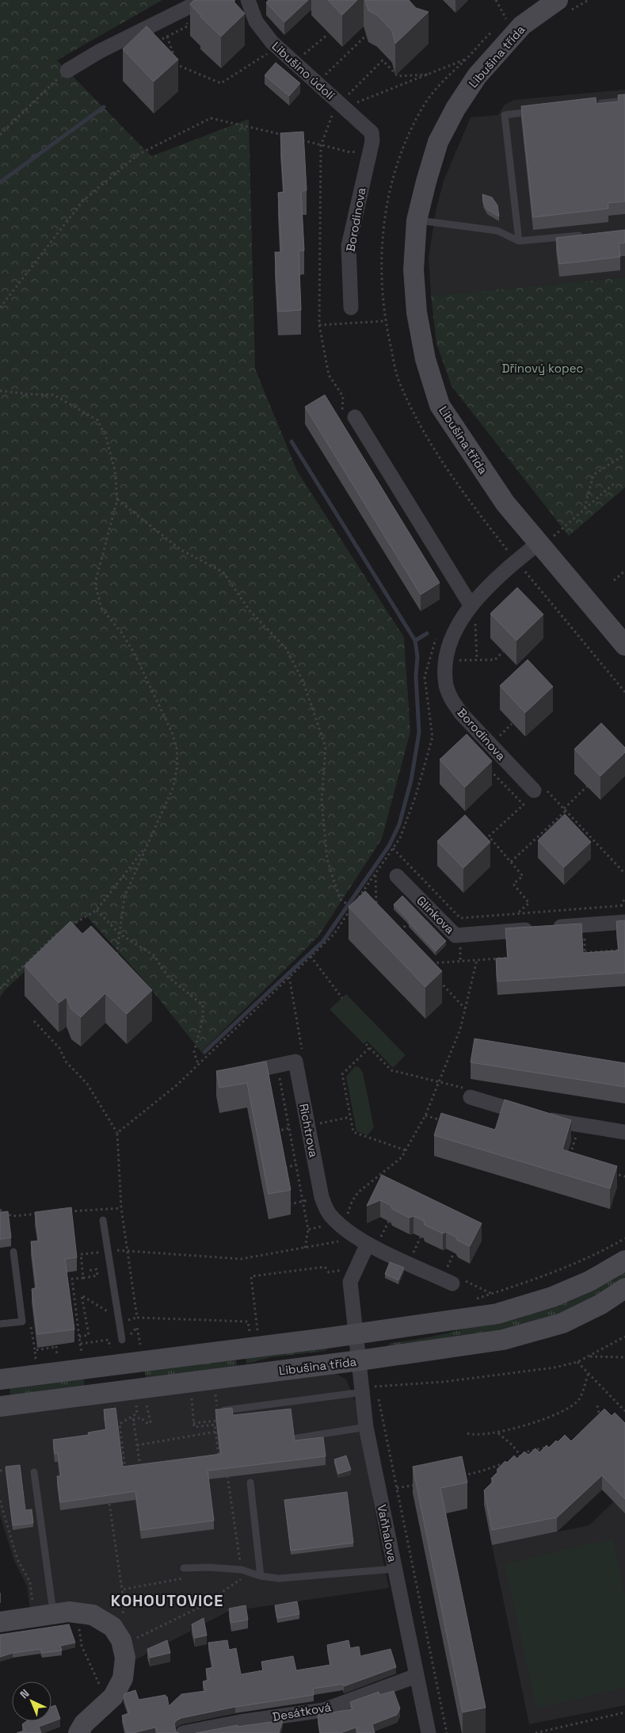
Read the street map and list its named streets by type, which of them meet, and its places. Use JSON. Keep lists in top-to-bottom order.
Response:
{
  "streets": {
    "street": [
      "Libušina třída",
      "Libušino údolí",
      "Borodinova",
      "Glinkova",
      "Richtrova",
      "Vaňhalova",
      "Desátková"
    ]
  },
  "crossings": [
    ["Libušina třída", "Borodinova"],
    ["Libušina třída", "Vaňhalova"],
    ["Libušino údolí", "Borodinova"],
    ["Vaňhalova", "Desátková"]
  ],
  "districts": ["KOHOUTOVICE"],
  "parks": ["Dřínový kopec"],
  "north": "top left"
}
